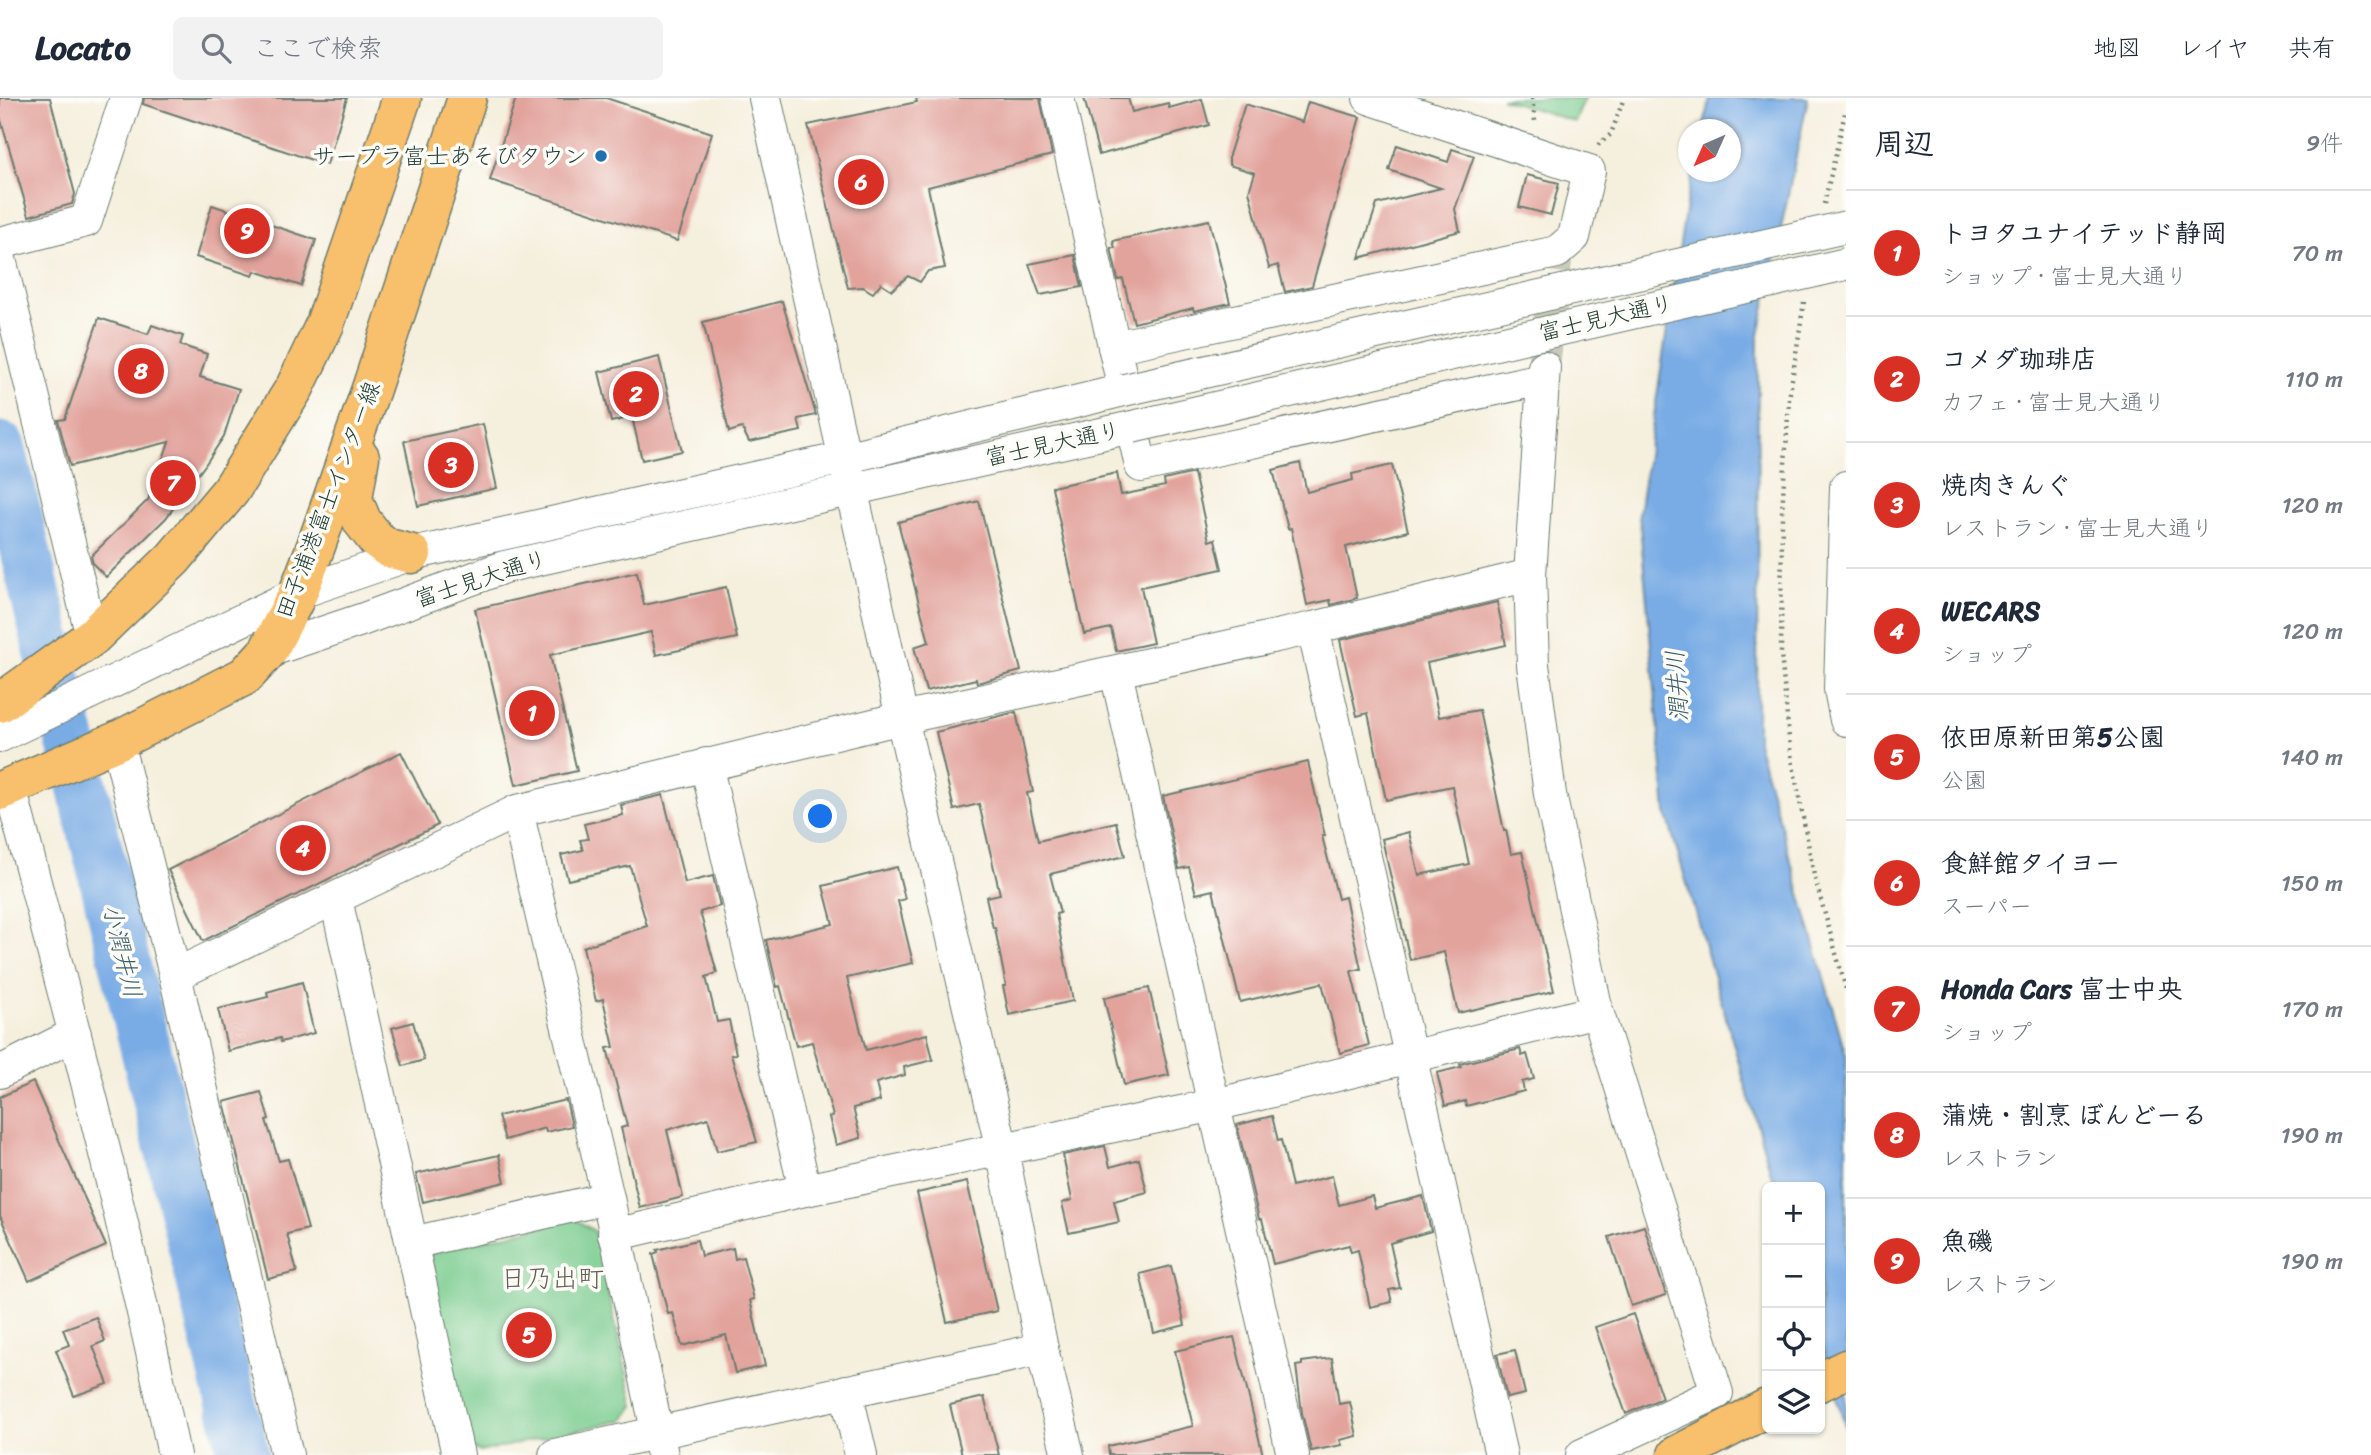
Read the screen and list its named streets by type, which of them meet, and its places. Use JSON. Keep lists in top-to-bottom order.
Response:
{
  "streets": {
    "main road": ["田子浦港富士インター線"],
    "street": ["富士見大通り"]
  },
  "crossings": [
    ["富士見大通り", "田子浦港富士インター線"]
  ],
  "districts": ["日乃出町"],
  "water": ["潤井川", "小潤井川"],
  "places": ["サープラ富士あそびタウン"],
  "north": "bottom left",
  "page": {
    "header": "Locato",
    "search": "ここで検索",
    "nav": ["地図", "レイヤ", "共有"],
    "heading": ["周辺", "9件"],
    "pins": [
      "6",
      "9",
      "8",
      "2",
      "3",
      "7",
      "1",
      "4",
      "5"
    ],
    "list": [
      {
        "mark": "1",
        "name": "トヨタユナイテッド静岡",
        "note": "ショップ · 富士見大通り",
        "value": "70 m"
      },
      {
        "mark": "2",
        "name": "コメダ珈琲店",
        "note": "カフェ · 富士見大通り",
        "value": "110 m"
      },
      {
        "mark": "3",
        "name": "焼肉きんぐ",
        "note": "レストラン · 富士見大通り",
        "value": "120 m"
      },
      {
        "mark": "4",
        "name": "WECARS",
        "note": "ショップ",
        "value": "120 m"
      },
      {
        "mark": "5",
        "name": "依田原新田第5公園",
        "note": "公園",
        "value": "140 m"
      },
      {
        "mark": "6",
        "name": "食鮮館タイヨー",
        "note": "スーパー",
        "value": "150 m"
      },
      {
        "mark": "7",
        "name": "Honda Cars 富士中央",
        "note": "ショップ",
        "value": "170 m"
      },
      {
        "mark": "8",
        "name": "蒲焼・割烹 ぼんどーる",
        "note": "レストラン",
        "value": "190 m"
      },
      {
        "mark": "9",
        "name": "魚磯",
        "note": "レストラン",
        "value": "190 m"
      }
    ],
    "map_buttons": ["+", "−"]
  }
}
